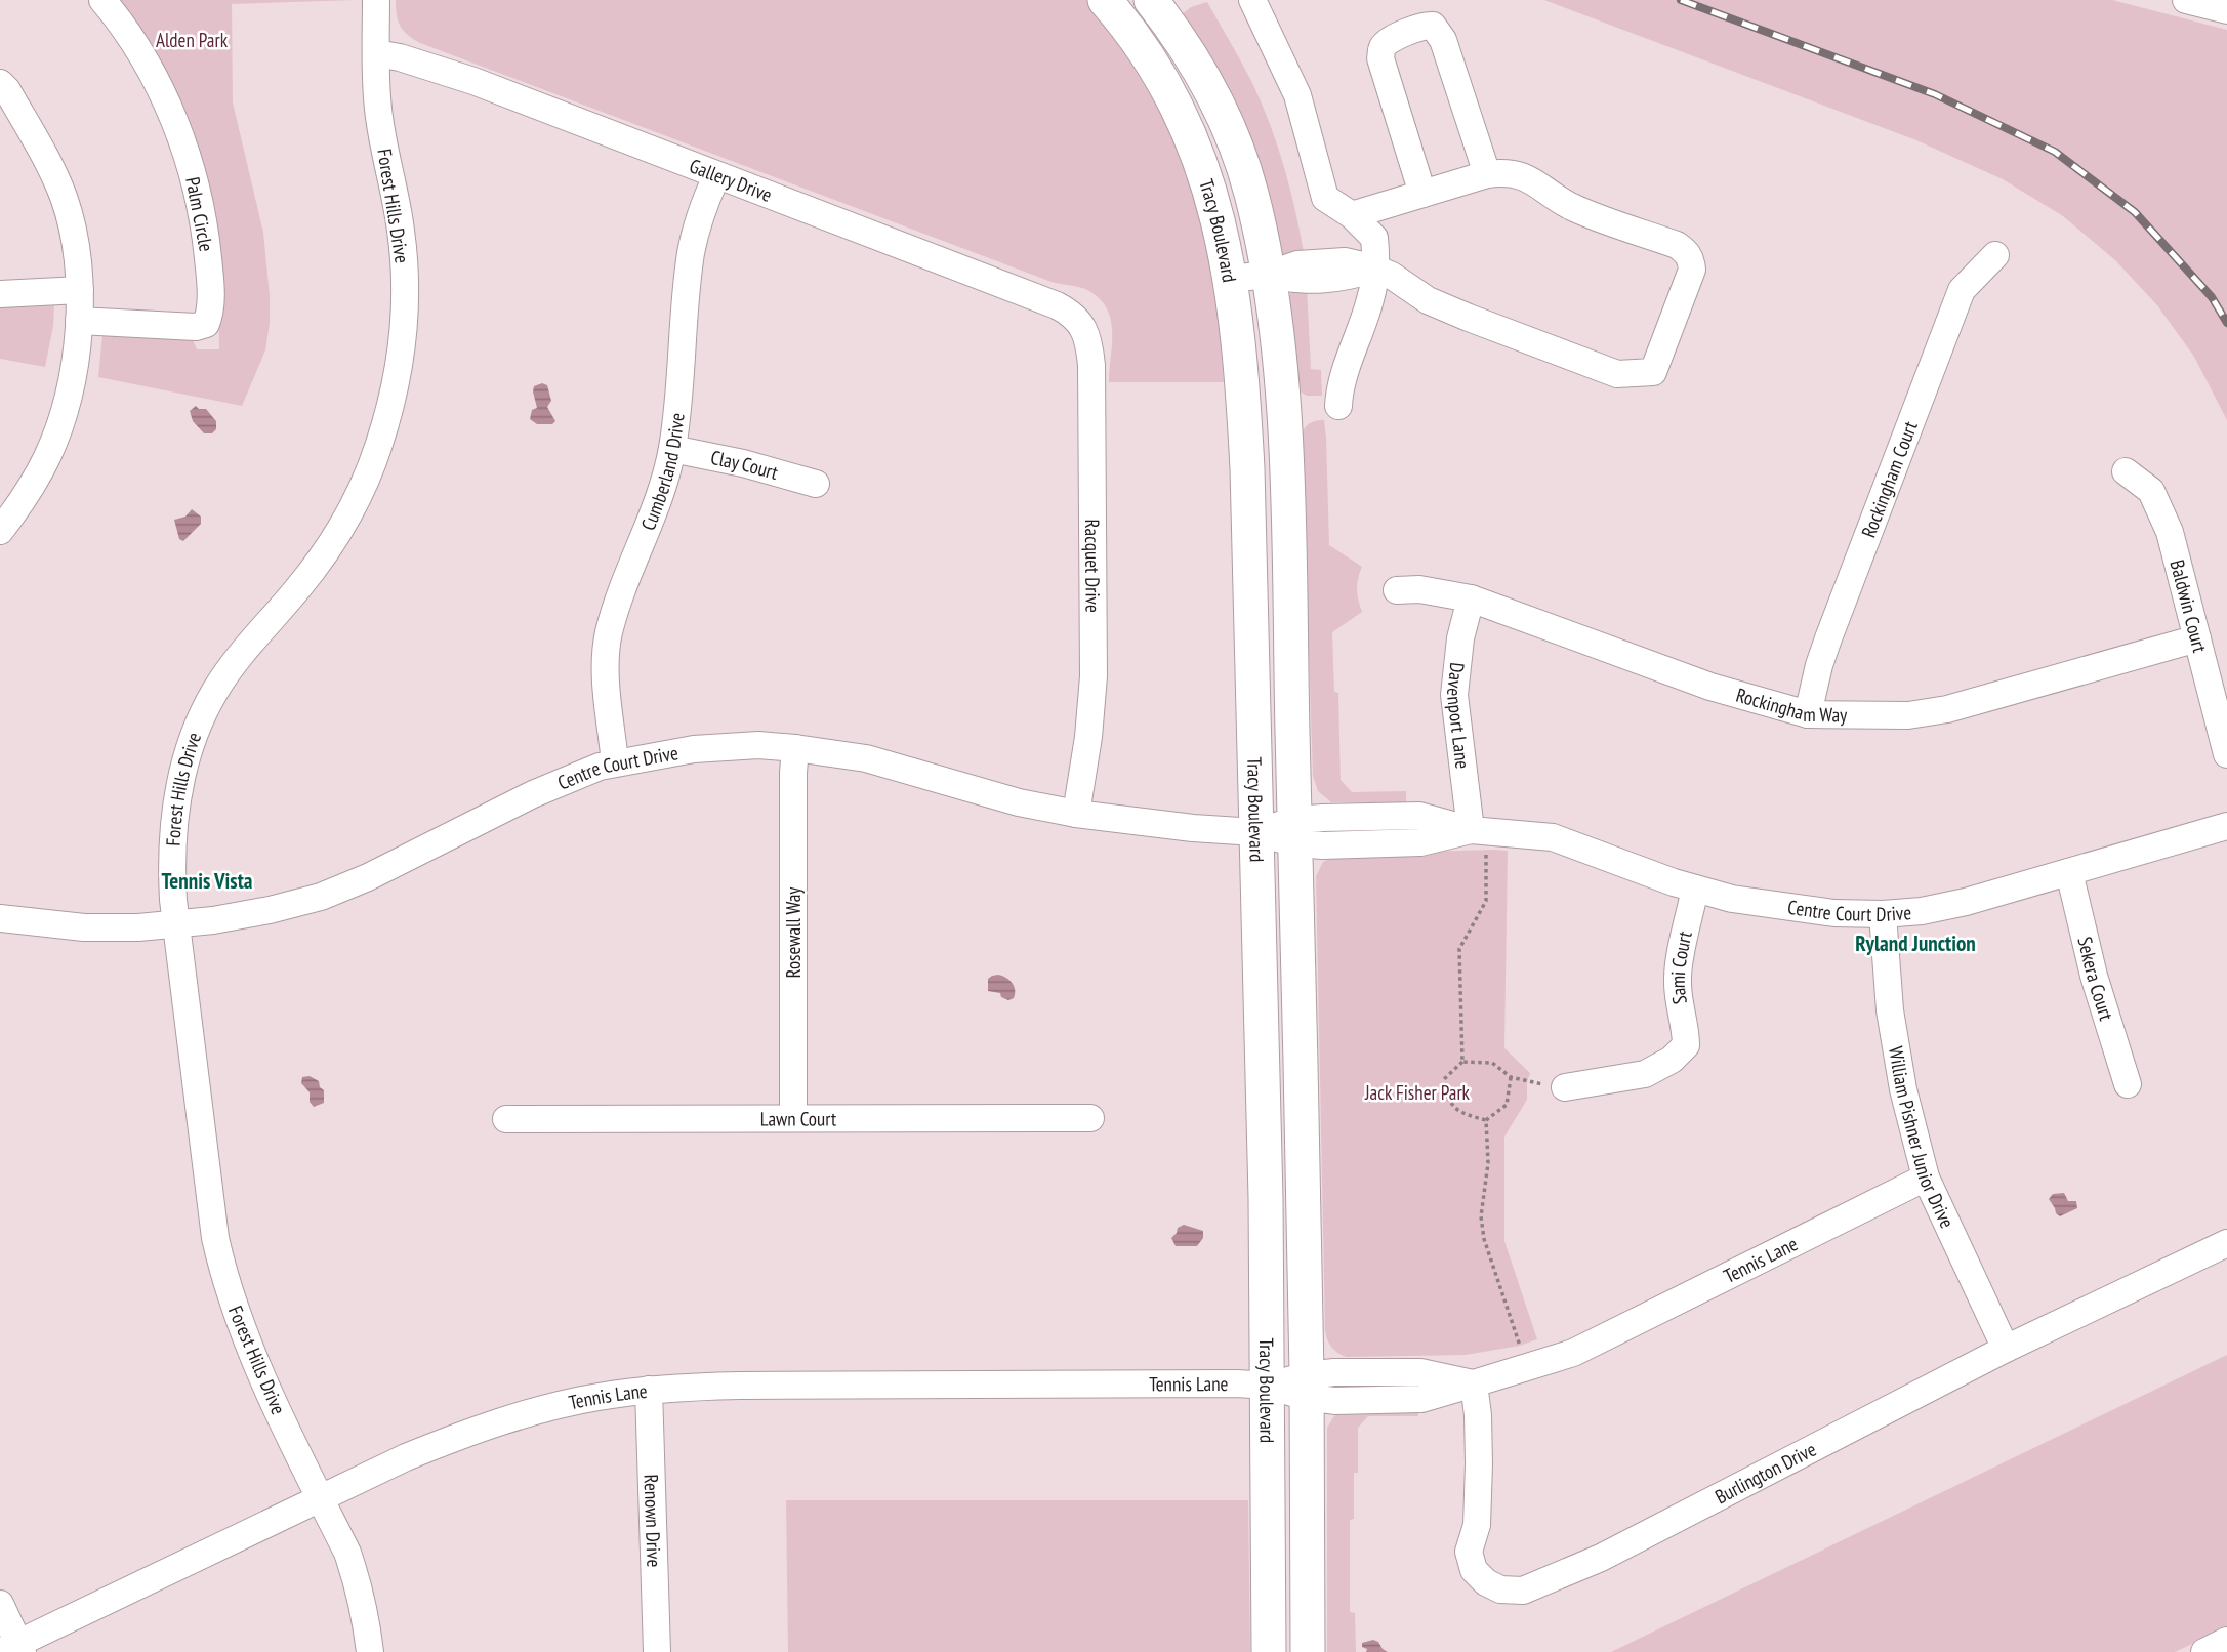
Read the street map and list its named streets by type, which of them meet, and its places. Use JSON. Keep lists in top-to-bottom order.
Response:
{
  "streets": {
    "main road": ["Tracy Boulevard"],
    "street": [
      "Gallery Drive",
      "Forest Hills Drive",
      "Palm Circle",
      "Clay Court",
      "Cumberland Drive",
      "Rockingham Court",
      "Racquet Drive",
      "Baldwin Court",
      "Rockingham Way",
      "Davenport Lane",
      "Centre Court Drive",
      "Rosewall Way",
      "Sami Court",
      "Sekera Court",
      "Lawn Court",
      "William Pishner Junior Drive",
      "Tennis Lane",
      "Burlington Drive",
      "Renown Drive"
    ]
  },
  "crossings": [
    ["Gallery Drive", "Forest Hills Drive"],
    ["Gallery Drive", "Cumberland Drive"],
    ["Gallery Drive", "Racquet Drive"],
    ["Forest Hills Drive", "Centre Court Drive"],
    ["Forest Hills Drive", "Tennis Lane"],
    ["Tracy Boulevard", "Centre Court Drive"],
    ["Tracy Boulevard", "Tennis Lane"],
    ["Clay Court", "Cumberland Drive"],
    ["Cumberland Drive", "Centre Court Drive"],
    ["Rockingham Court", "Rockingham Way"],
    ["Racquet Drive", "Centre Court Drive"],
    ["Baldwin Court", "Rockingham Way"],
    ["Rockingham Way", "Davenport Lane"],
    ["Davenport Lane", "Centre Court Drive"],
    ["Centre Court Drive", "Rosewall Way"],
    ["Centre Court Drive", "Sami Court"],
    ["Centre Court Drive", "Sekera Court"],
    ["Centre Court Drive", "William Pishner Junior Drive"],
    ["Rosewall Way", "Lawn Court"],
    ["William Pishner Junior Drive", "Tennis Lane"],
    ["William Pishner Junior Drive", "Burlington Drive"],
    ["Tennis Lane", "Burlington Drive"],
    ["Tennis Lane", "Renown Drive"]
  ],
  "districts": ["Tennis Vista", "Ryland Junction"],
  "parks": ["Alden Park", "Jack Fisher Park"]
}
